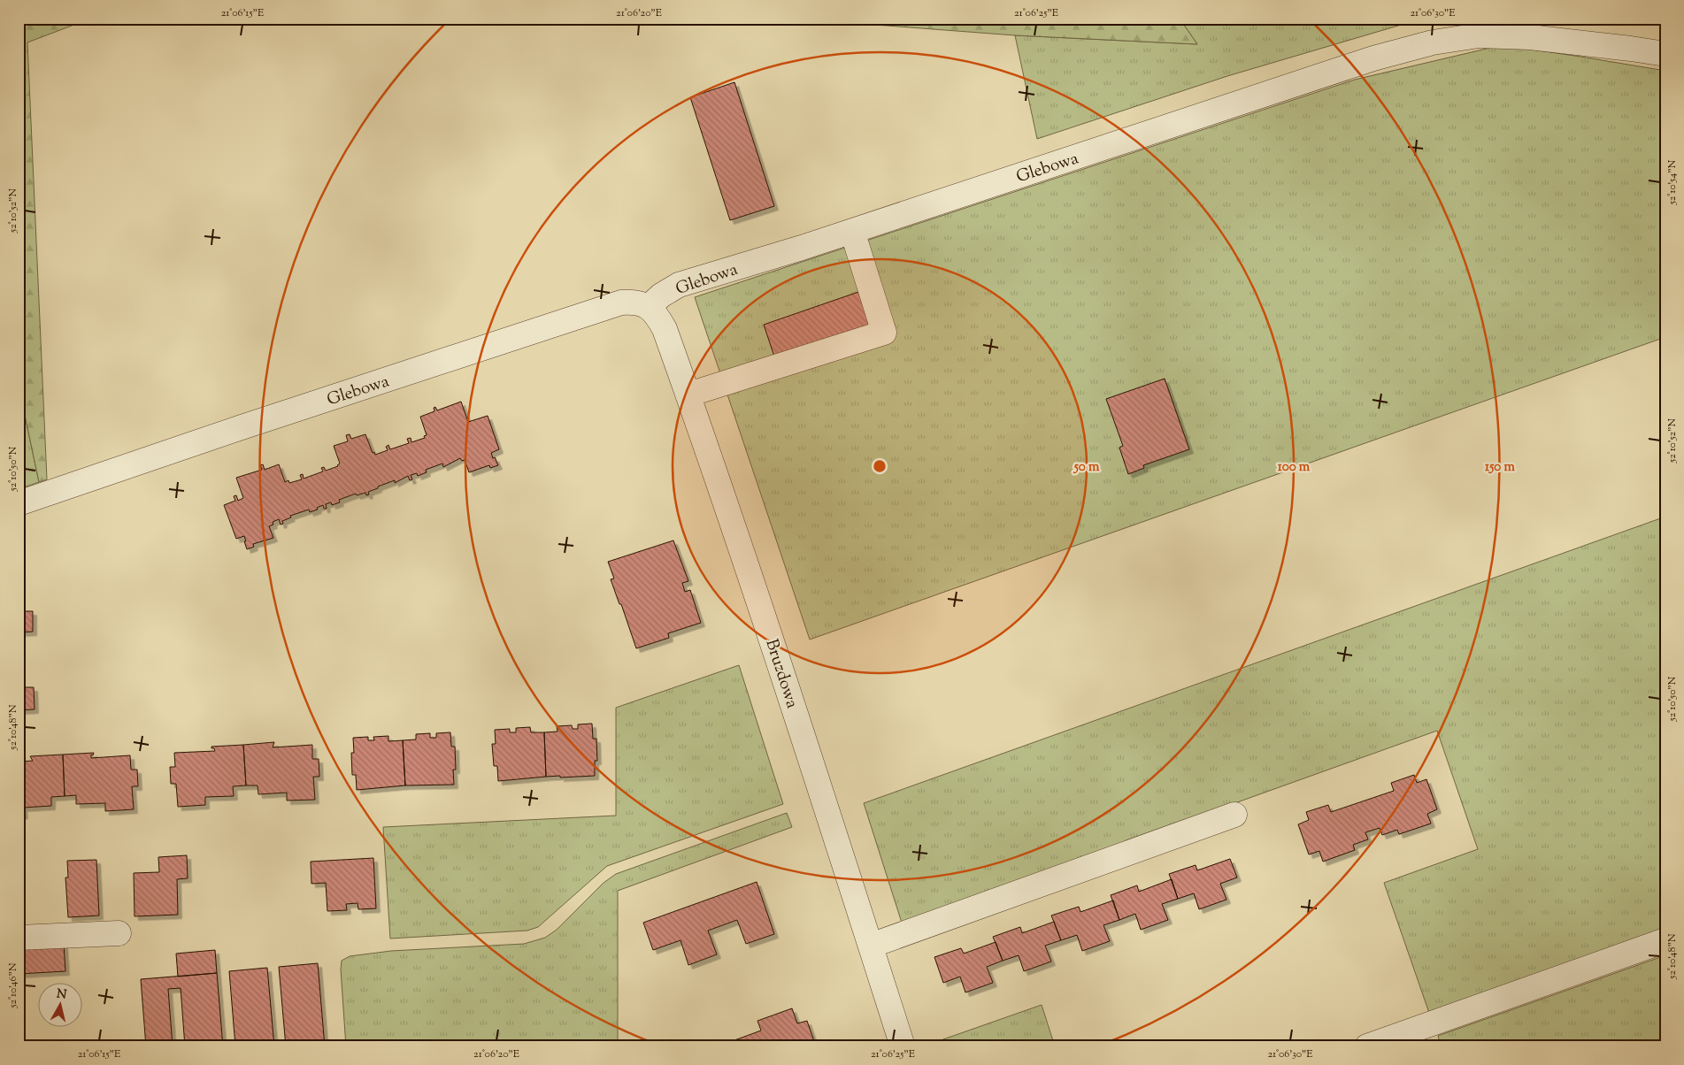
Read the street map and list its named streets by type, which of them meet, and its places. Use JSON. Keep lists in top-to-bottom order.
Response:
{
  "streets": {
    "street": ["Glebowa", "Bruzdowa"]
  },
  "crossings": [
    ["Glebowa", "Bruzdowa"]
  ],
  "north": "top",
  "coordinates": [
    "21°06'15\"E",
    "21°06'20\"E",
    "21°06'25\"E",
    "21°06'30\"E",
    "52°10'54\"N",
    "52°10'52\"N",
    "52°10'50\"N",
    "52°10'48\"N",
    "52°10'46\"N"
  ],
  "rings": ["50 m", "100 m", "150 m"]
}
